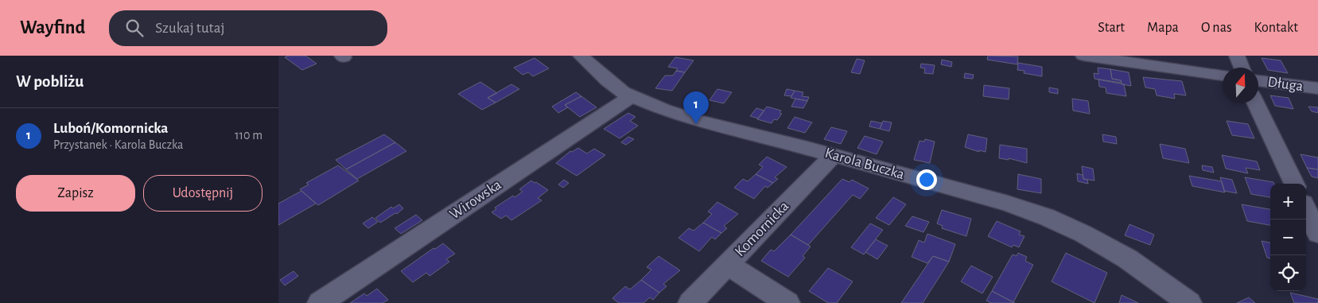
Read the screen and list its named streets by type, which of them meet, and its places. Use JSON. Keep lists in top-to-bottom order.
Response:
{
  "streets": {
    "street": [
      "Długa",
      "Karola Buczka",
      "Wirowska",
      "Komornicka"
    ]
  },
  "crossings": [
    ["Karola Buczka", "Wirowska"],
    ["Karola Buczka", "Komornicka"]
  ],
  "north": "top",
  "page": {
    "header": "Wayfind",
    "search": "Szukaj tutaj",
    "nav": [
      "Start",
      "Mapa",
      "O nas",
      "Kontakt"
    ],
    "heading": "W pobliżu",
    "pins": "1",
    "list": [
      {
        "mark": "1",
        "name": "Luboń/Komornicka",
        "note": "Przystanek · Karola Buczka",
        "value": "110 m"
      }
    ],
    "buttons": ["Zapisz", "Udostępnij"],
    "map_buttons": ["+", "−"]
  }
}
